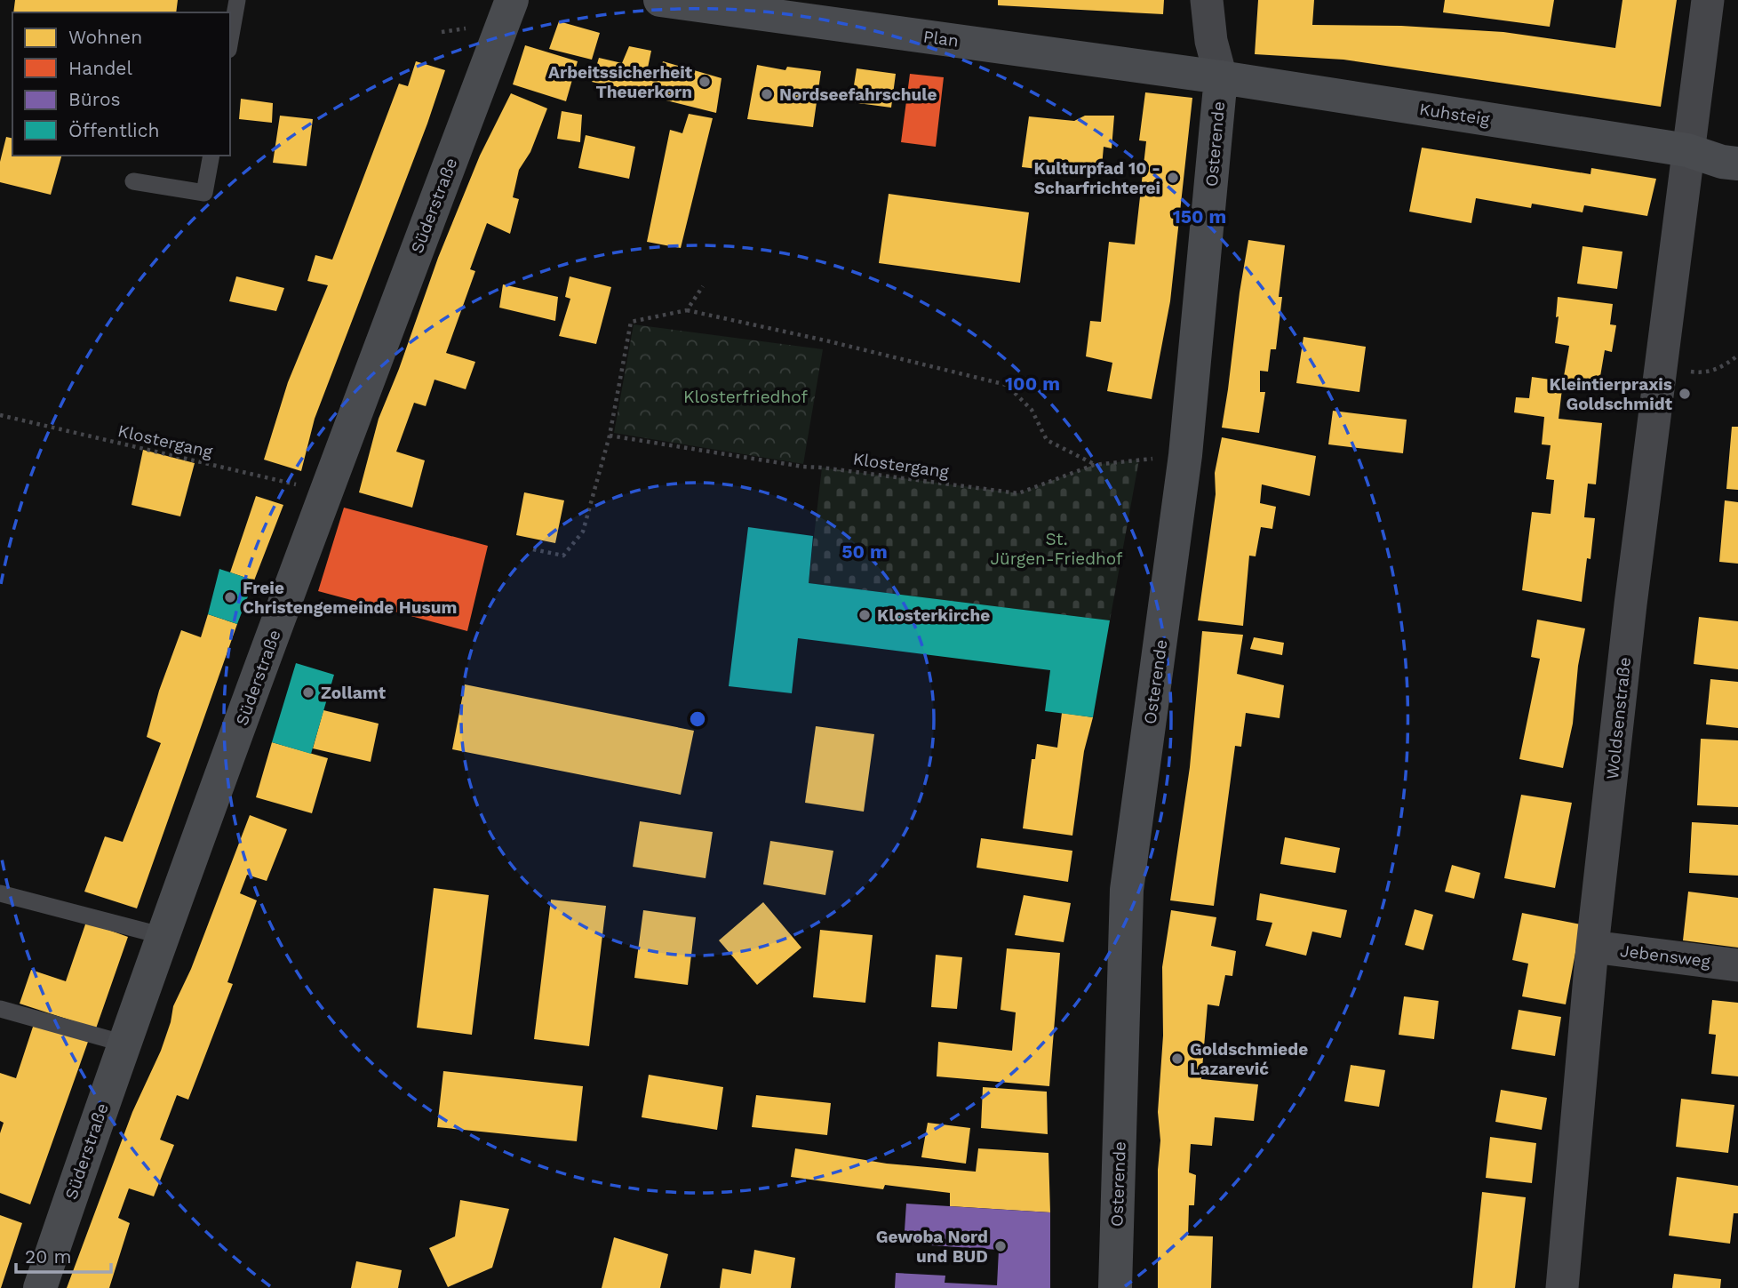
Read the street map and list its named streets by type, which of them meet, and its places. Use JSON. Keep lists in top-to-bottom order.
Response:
{
  "streets": {
    "main road": [
      "Plan",
      "Kuhsteig",
      "Osterende",
      "Süderstraße"
    ],
    "street": ["Woldsenstraße", "Jebensweg"],
    "path": ["Klostergang"]
  },
  "crossings": [
    ["Plan", "Kuhsteig"],
    ["Plan", "Osterende"],
    ["Kuhsteig", "Osterende"],
    ["Kuhsteig", "Woldsenstraße"],
    ["Osterende", "Klostergang"],
    ["Süderstraße", "Klostergang"],
    ["Woldsenstraße", "Jebensweg"]
  ],
  "parks": ["Klosterfriedhof", "St. Jürgen-Friedhof"],
  "places": [
    "Arbeitssicherheit Theuerkorn",
    "Nordseefahrschule",
    "Kulturpfad 10 - Scharfrichterei",
    "Kleintierpraxis Goldschmidt",
    "Freie Christengemeinde Husum",
    "Klosterkirche",
    "Zollamt",
    "Goldschmiede Lazarević",
    "Gewoba Nord und BUD"
  ],
  "legend": [
    "Wohnen",
    "Handel",
    "Büros",
    "Öffentlich"
  ],
  "scale_bar": "20 m",
  "rings": ["150 m", "100 m", "50 m"]
}
